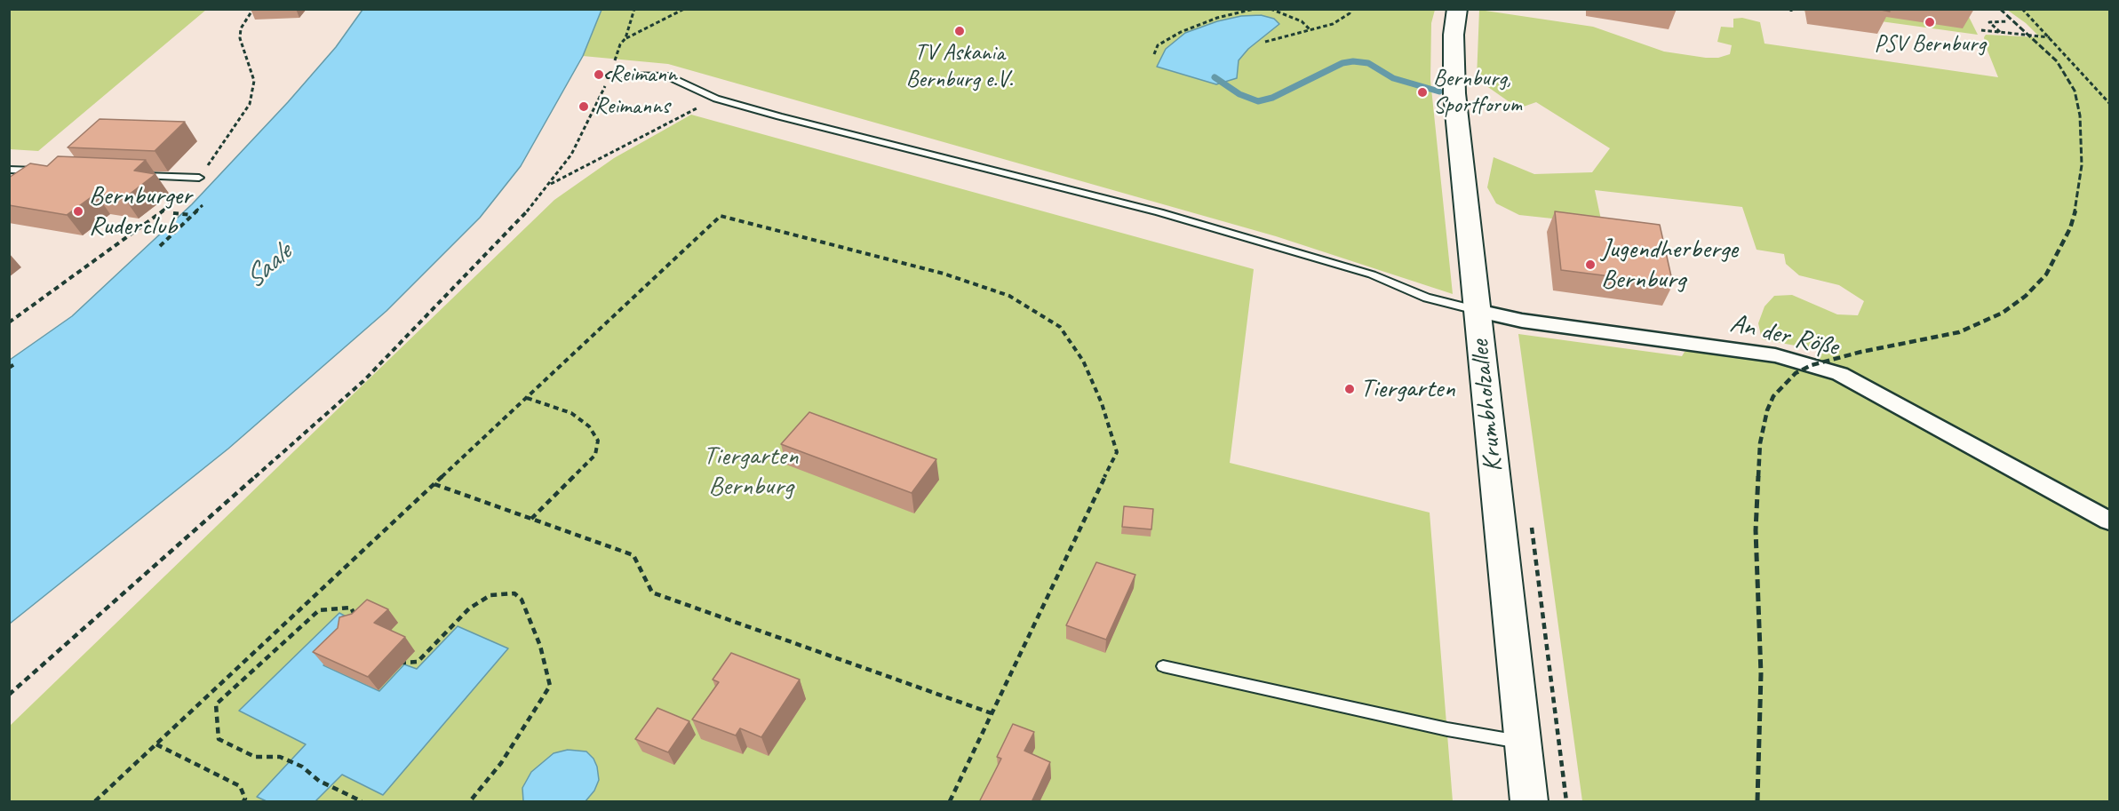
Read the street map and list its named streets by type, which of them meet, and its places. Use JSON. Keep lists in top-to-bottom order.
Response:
{
  "streets": {
    "street": ["An der Röße", "Krumbholzallee"]
  },
  "crossings": [
    ["An der Röße", "Krumbholzallee"]
  ],
  "water": ["Saale"],
  "parks": ["Tiergarten Bernburg"],
  "places": [
    "PSV Bernburg",
    "TV Askania Bernburg e.V.",
    "Reimann",
    "Bernburg, Sportforum",
    "Reimanns",
    "Bernburger Ruderclub",
    "Jugendherberge Bernburg",
    "Tiergarten"
  ]
}
